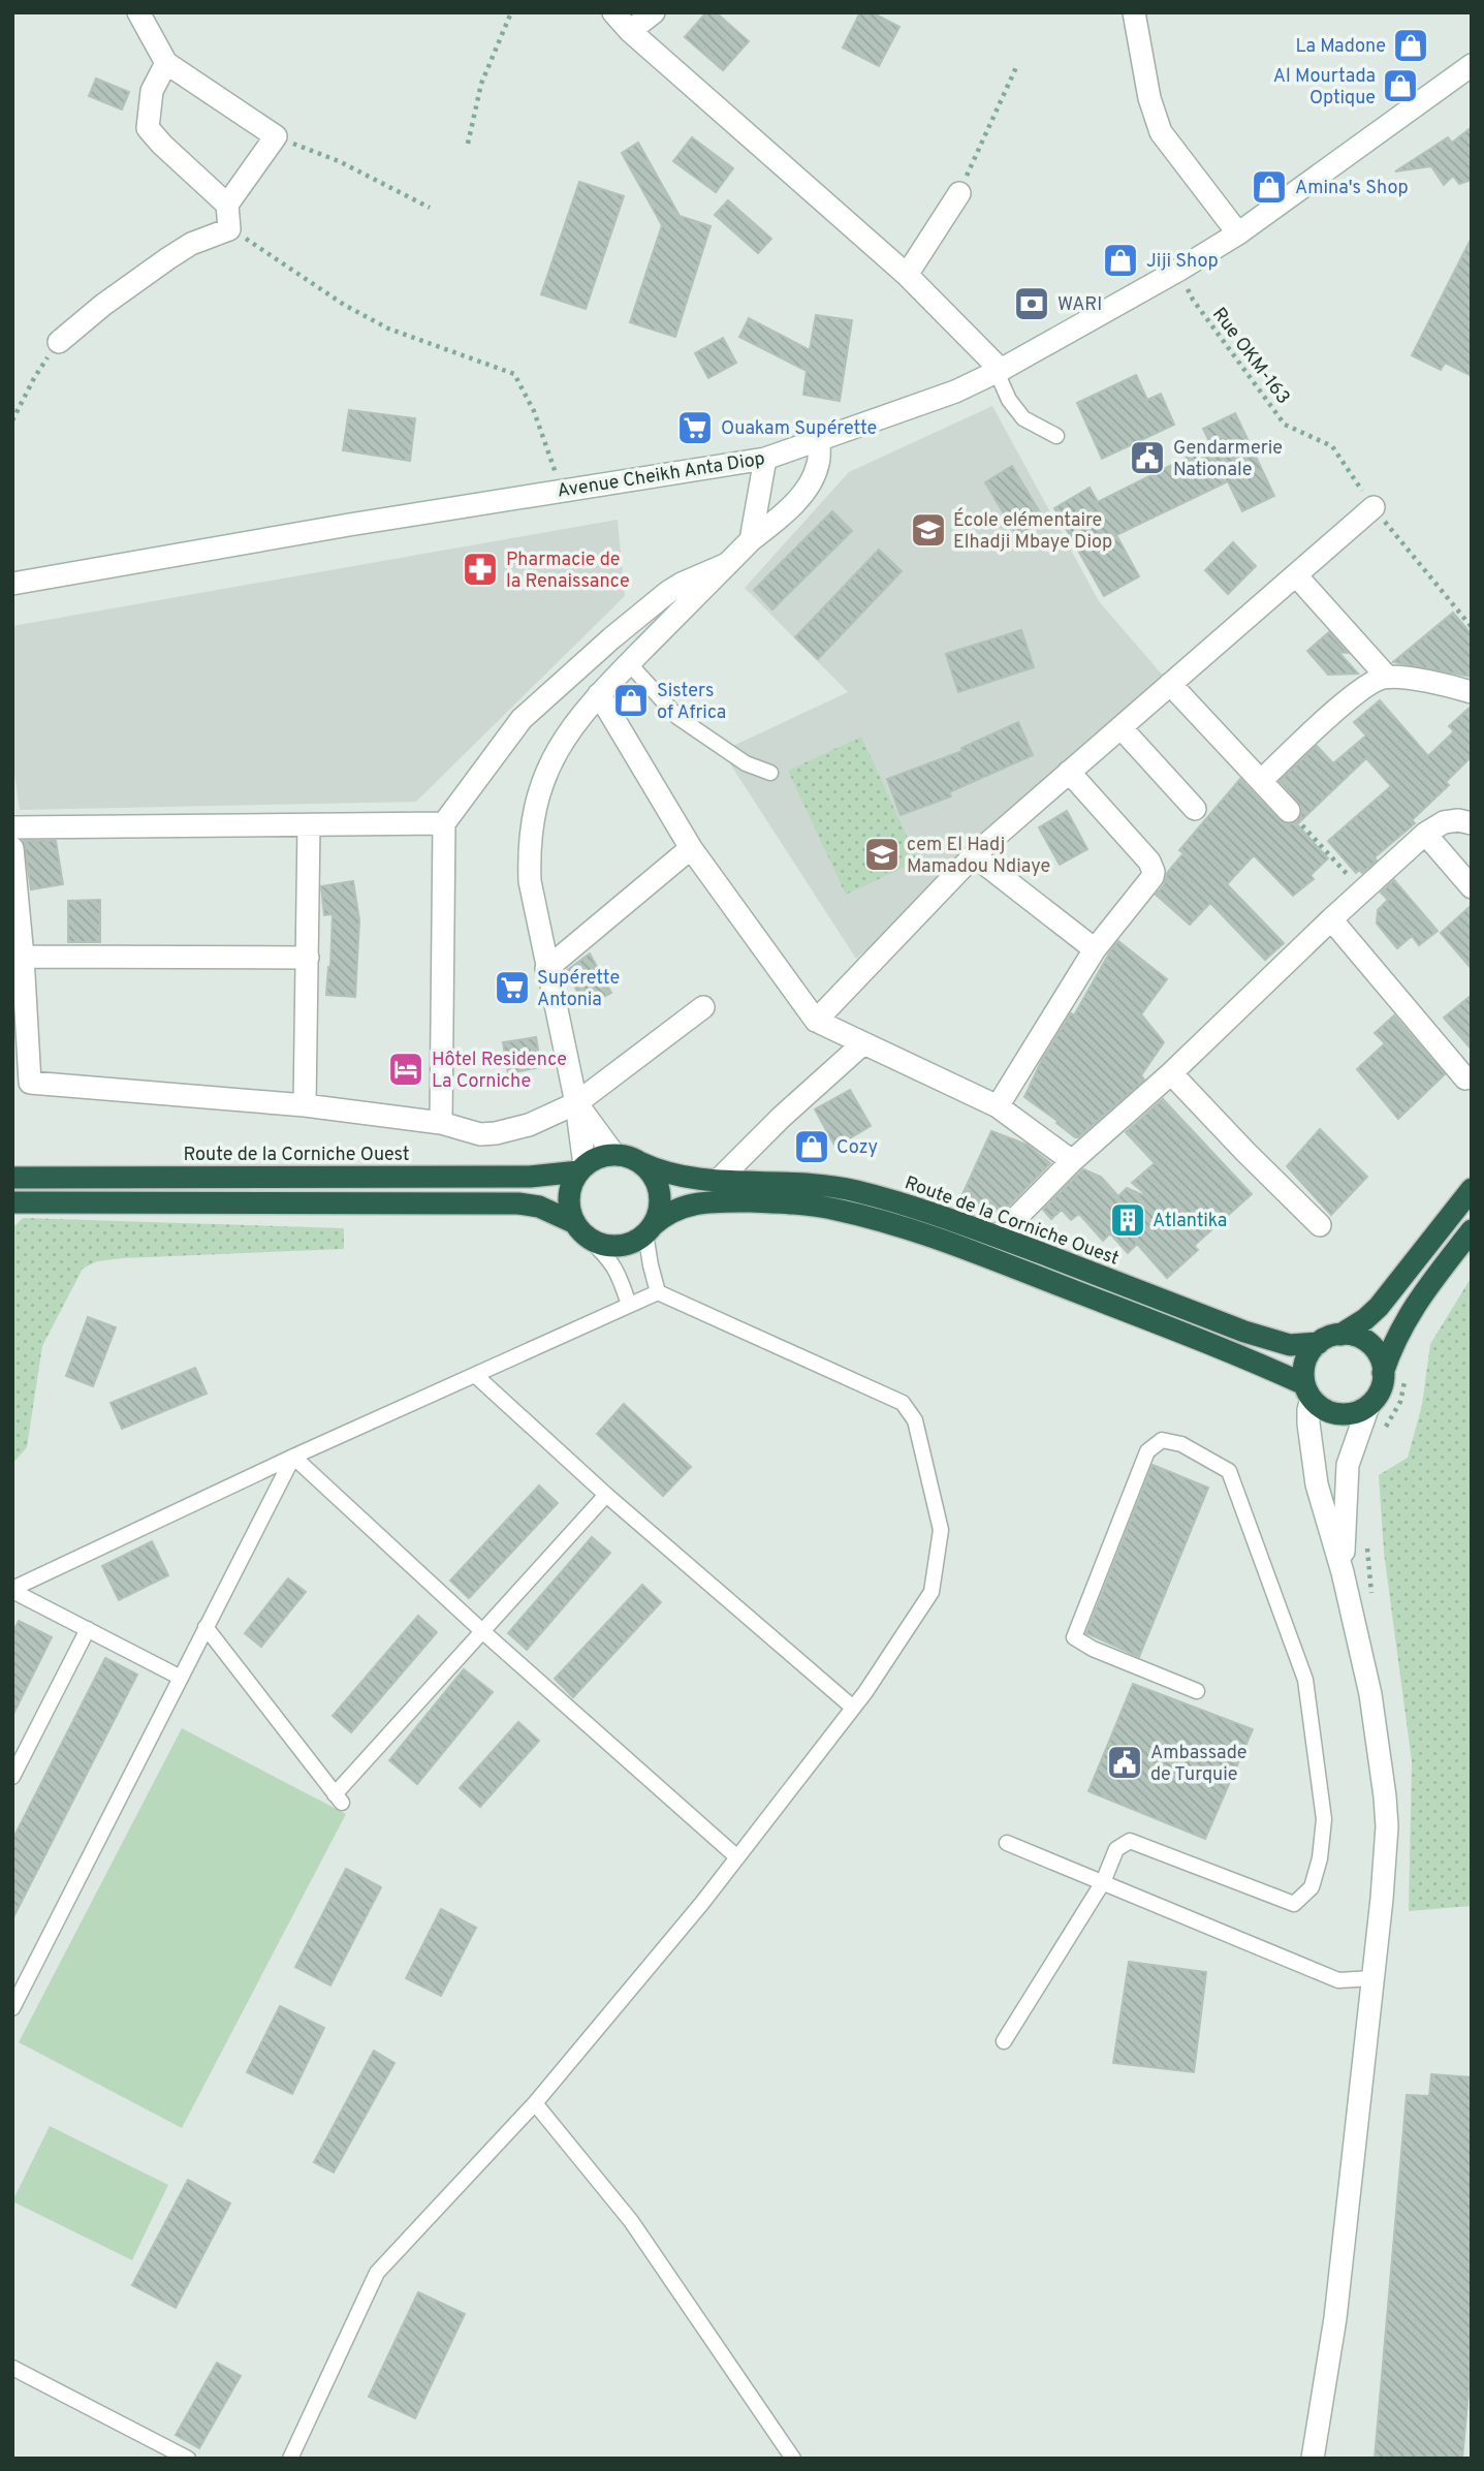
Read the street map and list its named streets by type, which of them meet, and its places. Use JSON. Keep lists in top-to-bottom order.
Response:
{
  "streets": {
    "highway": ["Route de la Corniche Ouest"],
    "street": ["Avenue Cheikh Anta Diop"],
    "path": ["Rue OKM-163"]
  },
  "crossings": [
    ["Rue OKM-163", "Avenue Cheikh Anta Diop"]
  ],
  "places": {
    "shop": [
      "La Madone",
      "Al Mourtada Optique",
      "Amina's Shop",
      "Jiji Shop",
      "Sisters of Africa",
      "Cozy"
    ],
    "bank": ["WARI"],
    "supermarket": ["Ouakam Supérette", "Supérette Antonia"],
    "public building": ["Gendarmerie Nationale", "Ambassade de Turquie"],
    "school or university": ["École elémentaire Elhadji Mbaye Diop", "cem El Hadj Mamadou Ndiaye"],
    "pharmacy": ["Pharmacie de la Renaissance"],
    "hotel": ["Hôtel Residence La Corniche"],
    "building": ["Atlantika"]
  }
}
